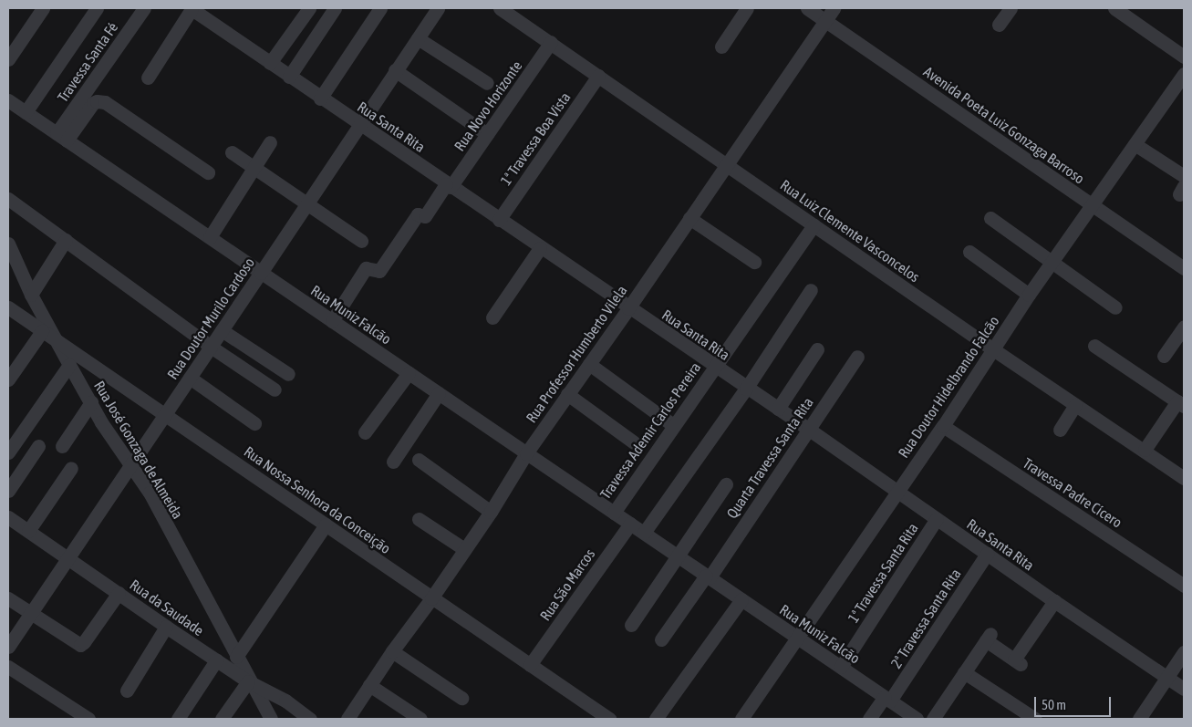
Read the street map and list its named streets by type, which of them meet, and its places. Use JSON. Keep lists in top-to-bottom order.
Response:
{
  "streets": {
    "street": [
      "Travessa Santa Fé",
      "Rua Novo Horizonte",
      "Avenida Poeta Luiz Gonzaga Barroso",
      "Rua Santa Rita",
      "1ª Travessa Boa Vista",
      "Rua Luiz Clemente Vasconcelos",
      "Rua Muniz Falcão",
      "Rua Doutor Murilo Cardoso",
      "Rua Professor Humberto Vilela",
      "Rua Doutor Hidelbrando Falcão",
      "Travessa Ademir Carlos Pereira",
      "Rua José Gonzaga de Almeida",
      "Quarta Travessa Santa Rita",
      "Travessa Padre Cícero",
      "Rua Nossa Senhora da Conceição",
      "1ª Travessa Santa Rita",
      "Rua São Marcos",
      "Rua da Saudade",
      "2ª Travessa Santa Rita"
    ]
  },
  "crossings": [
    ["Travessa Santa Fé", "Rua Muniz Falcão"],
    ["Rua Novo Horizonte", "Rua Santa Rita"],
    ["Rua Novo Horizonte", "Rua Luiz Clemente Vasconcelos"],
    ["Rua Novo Horizonte", "Rua Muniz Falcão"],
    ["Avenida Poeta Luiz Gonzaga Barroso", "Rua Professor Humberto Vilela"],
    ["Avenida Poeta Luiz Gonzaga Barroso", "Rua Doutor Hidelbrando Falcão"],
    ["Rua Santa Rita", "1ª Travessa Boa Vista"],
    ["Rua Santa Rita", "Rua Doutor Murilo Cardoso"],
    ["Rua Santa Rita", "Rua Professor Humberto Vilela"],
    ["Rua Santa Rita", "Rua Doutor Hidelbrando Falcão"],
    ["Rua Santa Rita", "Travessa Ademir Carlos Pereira"],
    ["Rua Santa Rita", "Quarta Travessa Santa Rita"],
    ["Rua Santa Rita", "1ª Travessa Santa Rita"],
    ["Rua Santa Rita", "2ª Travessa Santa Rita"],
    ["1ª Travessa Boa Vista", "Rua Luiz Clemente Vasconcelos"],
    ["Rua Luiz Clemente Vasconcelos", "Rua Professor Humberto Vilela"],
    ["Rua Luiz Clemente Vasconcelos", "Rua Doutor Hidelbrando Falcão"],
    ["Rua Muniz Falcão", "Rua Doutor Murilo Cardoso"],
    ["Rua Muniz Falcão", "Rua Professor Humberto Vilela"],
    ["Rua Muniz Falcão", "Rua Doutor Hidelbrando Falcão"],
    ["Rua Muniz Falcão", "Travessa Ademir Carlos Pereira"],
    ["Rua Muniz Falcão", "Quarta Travessa Santa Rita"],
    ["Rua Muniz Falcão", "1ª Travessa Santa Rita"],
    ["Rua Muniz Falcão", "Rua São Marcos"],
    ["Rua Muniz Falcão", "2ª Travessa Santa Rita"],
    ["Rua Doutor Murilo Cardoso", "Rua José Gonzaga de Almeida"],
    ["Rua Doutor Murilo Cardoso", "Rua Nossa Senhora da Conceição"],
    ["Rua Doutor Murilo Cardoso", "Rua da Saudade"],
    ["Rua Professor Humberto Vilela", "Rua Nossa Senhora da Conceição"],
    ["Rua Doutor Hidelbrando Falcão", "Travessa Padre Cícero"],
    ["Rua José Gonzaga de Almeida", "Rua Nossa Senhora da Conceição"],
    ["Rua José Gonzaga de Almeida", "Rua da Saudade"],
    ["Rua Nossa Senhora da Conceição", "Rua São Marcos"]
  ],
  "scale_bar": "50 m"
}
